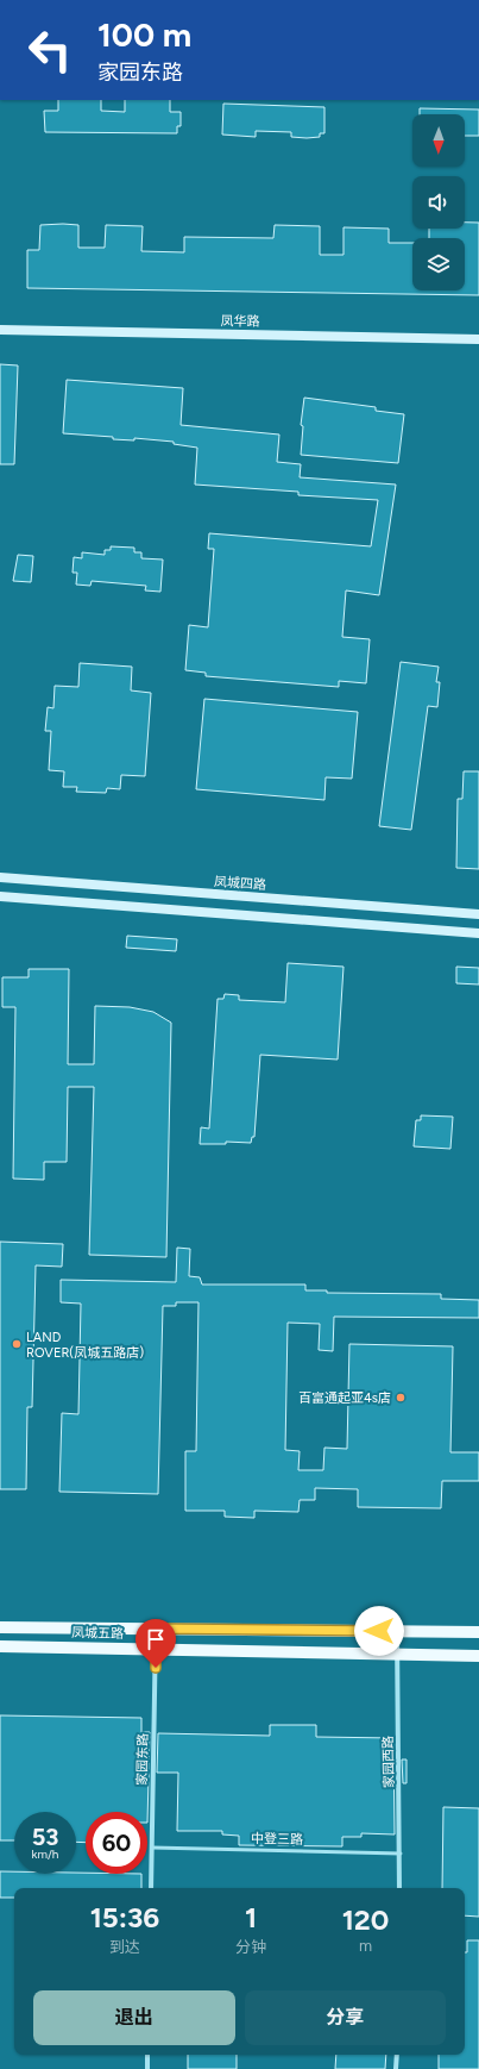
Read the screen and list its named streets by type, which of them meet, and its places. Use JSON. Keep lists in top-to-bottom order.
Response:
{
  "streets": {
    "main road": ["凤城五路"],
    "street": [
      "凤华路",
      "凤城四路",
      "家园东路",
      "家园西路"
    ],
    "lane": ["中登三路"]
  },
  "crossings": [
    ["凤城五路", "家园东路"],
    ["凤城五路", "家园西路"],
    ["家园东路", "中登三路"],
    ["家园西路", "中登三路"]
  ],
  "places": ["LAND ROVER(凤城五路店)", "百富通起亚4s店"],
  "north": "bottom",
  "page": {
    "turn": ["100 m", "家园东路"],
    "speed": "53 km/h",
    "limit": "60",
    "eta": [
      "15:36",
      "到达",
      "1",
      "分钟",
      "120",
      "m"
    ],
    "buttons": ["退出", "分享"]
  }
}
